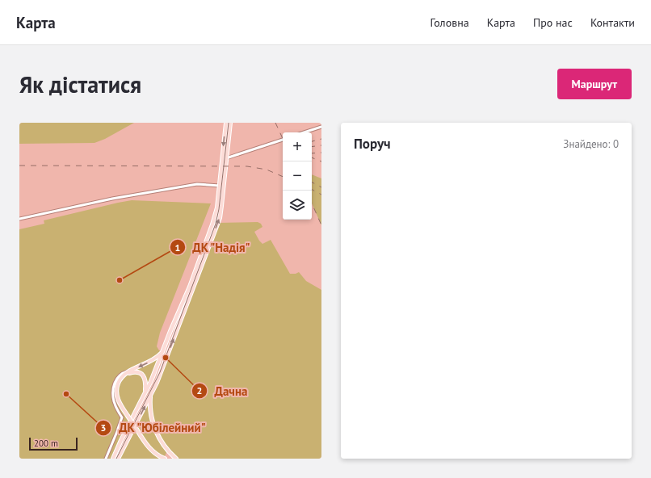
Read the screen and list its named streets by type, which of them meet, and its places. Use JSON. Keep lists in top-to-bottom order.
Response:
{
  "places": ["ДК \"Надія\"", "Дачна", "ДК \"Юбілейний\""],
  "scale_bar": "200 m",
  "page": {
    "header": "Карта",
    "nav": [
      "Головна",
      "Карта",
      "Про нас",
      "Контакти"
    ],
    "buttons": "Маршрут",
    "title": "Як дістатися",
    "heading": ["Поруч", "Знайдено: 0"],
    "map_buttons": ["+", "−"],
    "scale": "200 m"
  }
}
